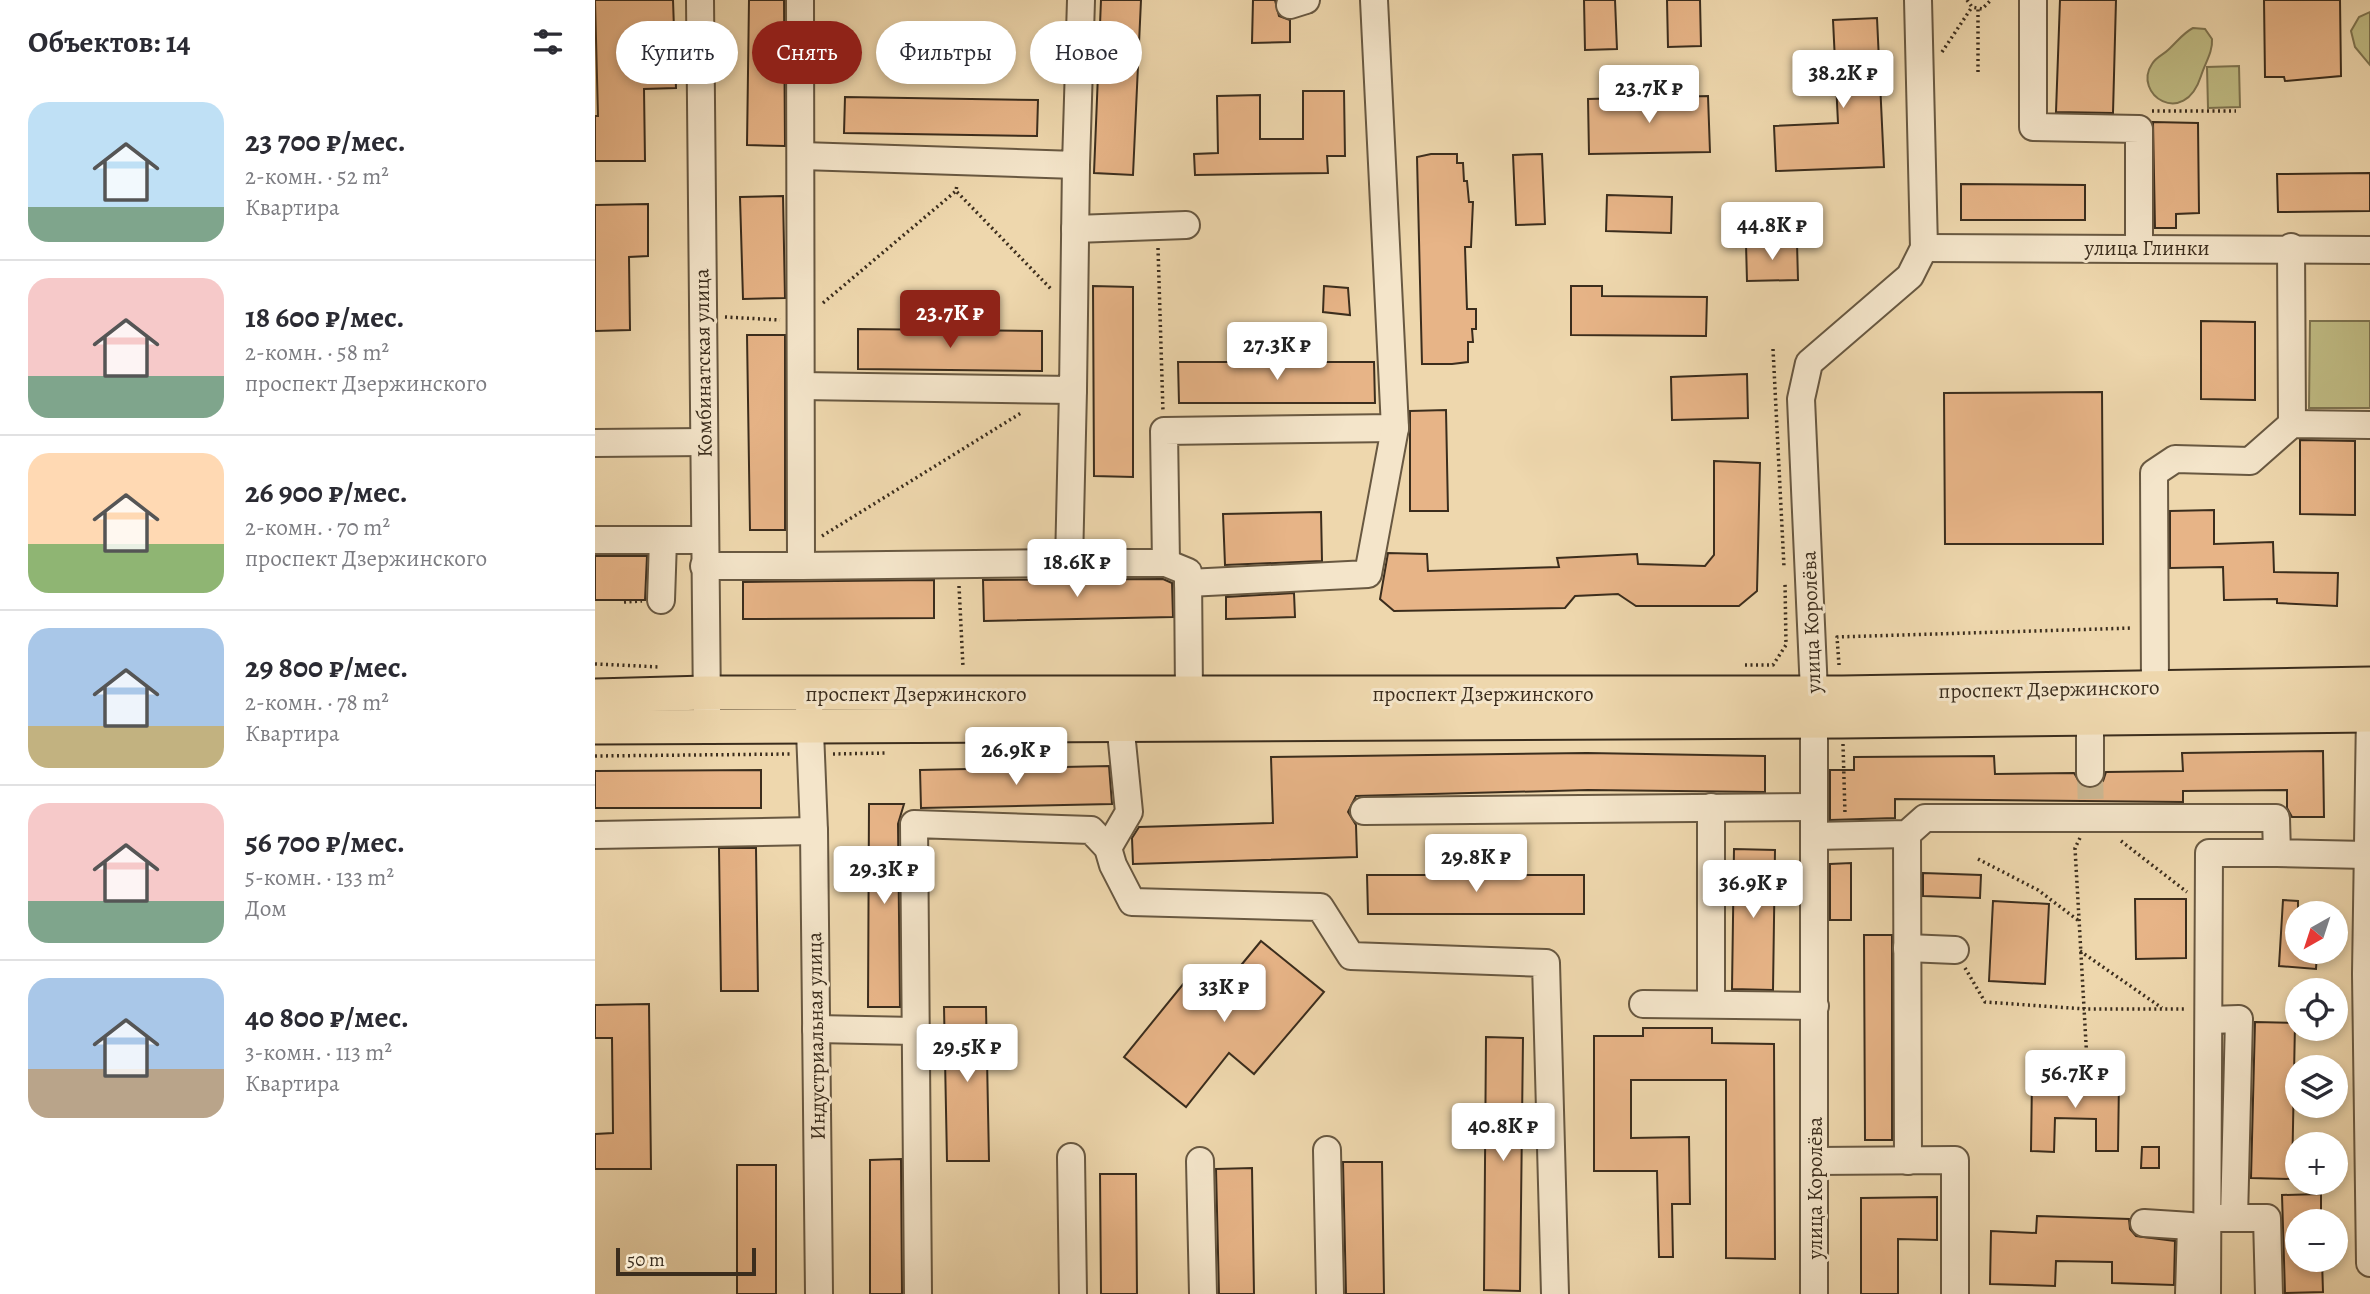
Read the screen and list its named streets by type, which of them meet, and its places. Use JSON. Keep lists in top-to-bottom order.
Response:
{
  "streets": {
    "main road": ["проспект Дзержинского"],
    "street": [
      "улица Глинки",
      "Комбинатская улица",
      "улица Королёва",
      "Индустриальная улица"
    ]
  },
  "crossings": [
    ["улица Глинки", "улица Королёва"],
    ["Комбинатская улица", "проспект Дзержинского"],
    ["улица Королёва", "проспект Дзержинского"],
    ["проспект Дзержинского", "Индустриальная улица"]
  ],
  "scale_bar": "50 m",
  "north": "bottom left",
  "page": {
    "heading": "Объектов: 14",
    "chip": [
      "Купить",
      "Снять",
      "Фильтры",
      "Новое"
    ],
    "price": [
      "38.2K ₽",
      "23.7K ₽",
      "44.8K ₽",
      "23.7K ₽",
      "27.3K ₽",
      "18.6K ₽",
      "26.9K ₽",
      "29.8K ₽",
      "29.3K ₽",
      "36.9K ₽",
      "33K ₽",
      "29.5K ₽",
      "56.7K ₽",
      "40.8K ₽"
    ],
    "list": [
      {
        "name": "23 700 ₽/мес.",
        "note": "2-комн. · 52 m² · Квартира"
      },
      {
        "name": "18 600 ₽/мес.",
        "note": "2-комн. · 58 m² · проспект Дзержинского"
      },
      {
        "name": "26 900 ₽/мес.",
        "note": "2-комн. · 70 m² · проспект Дзержинского"
      },
      {
        "name": "29 800 ₽/мес.",
        "note": "2-комн. · 78 m² · Квартира"
      },
      {
        "name": "56 700 ₽/мес.",
        "note": "5-комн. · 133 m² · Дом"
      },
      {
        "name": "40 800 ₽/мес.",
        "note": "3-комн. · 113 m² · Квартира"
      }
    ],
    "map_buttons": ["+", "−"],
    "scale": "50 m"
  }
}
